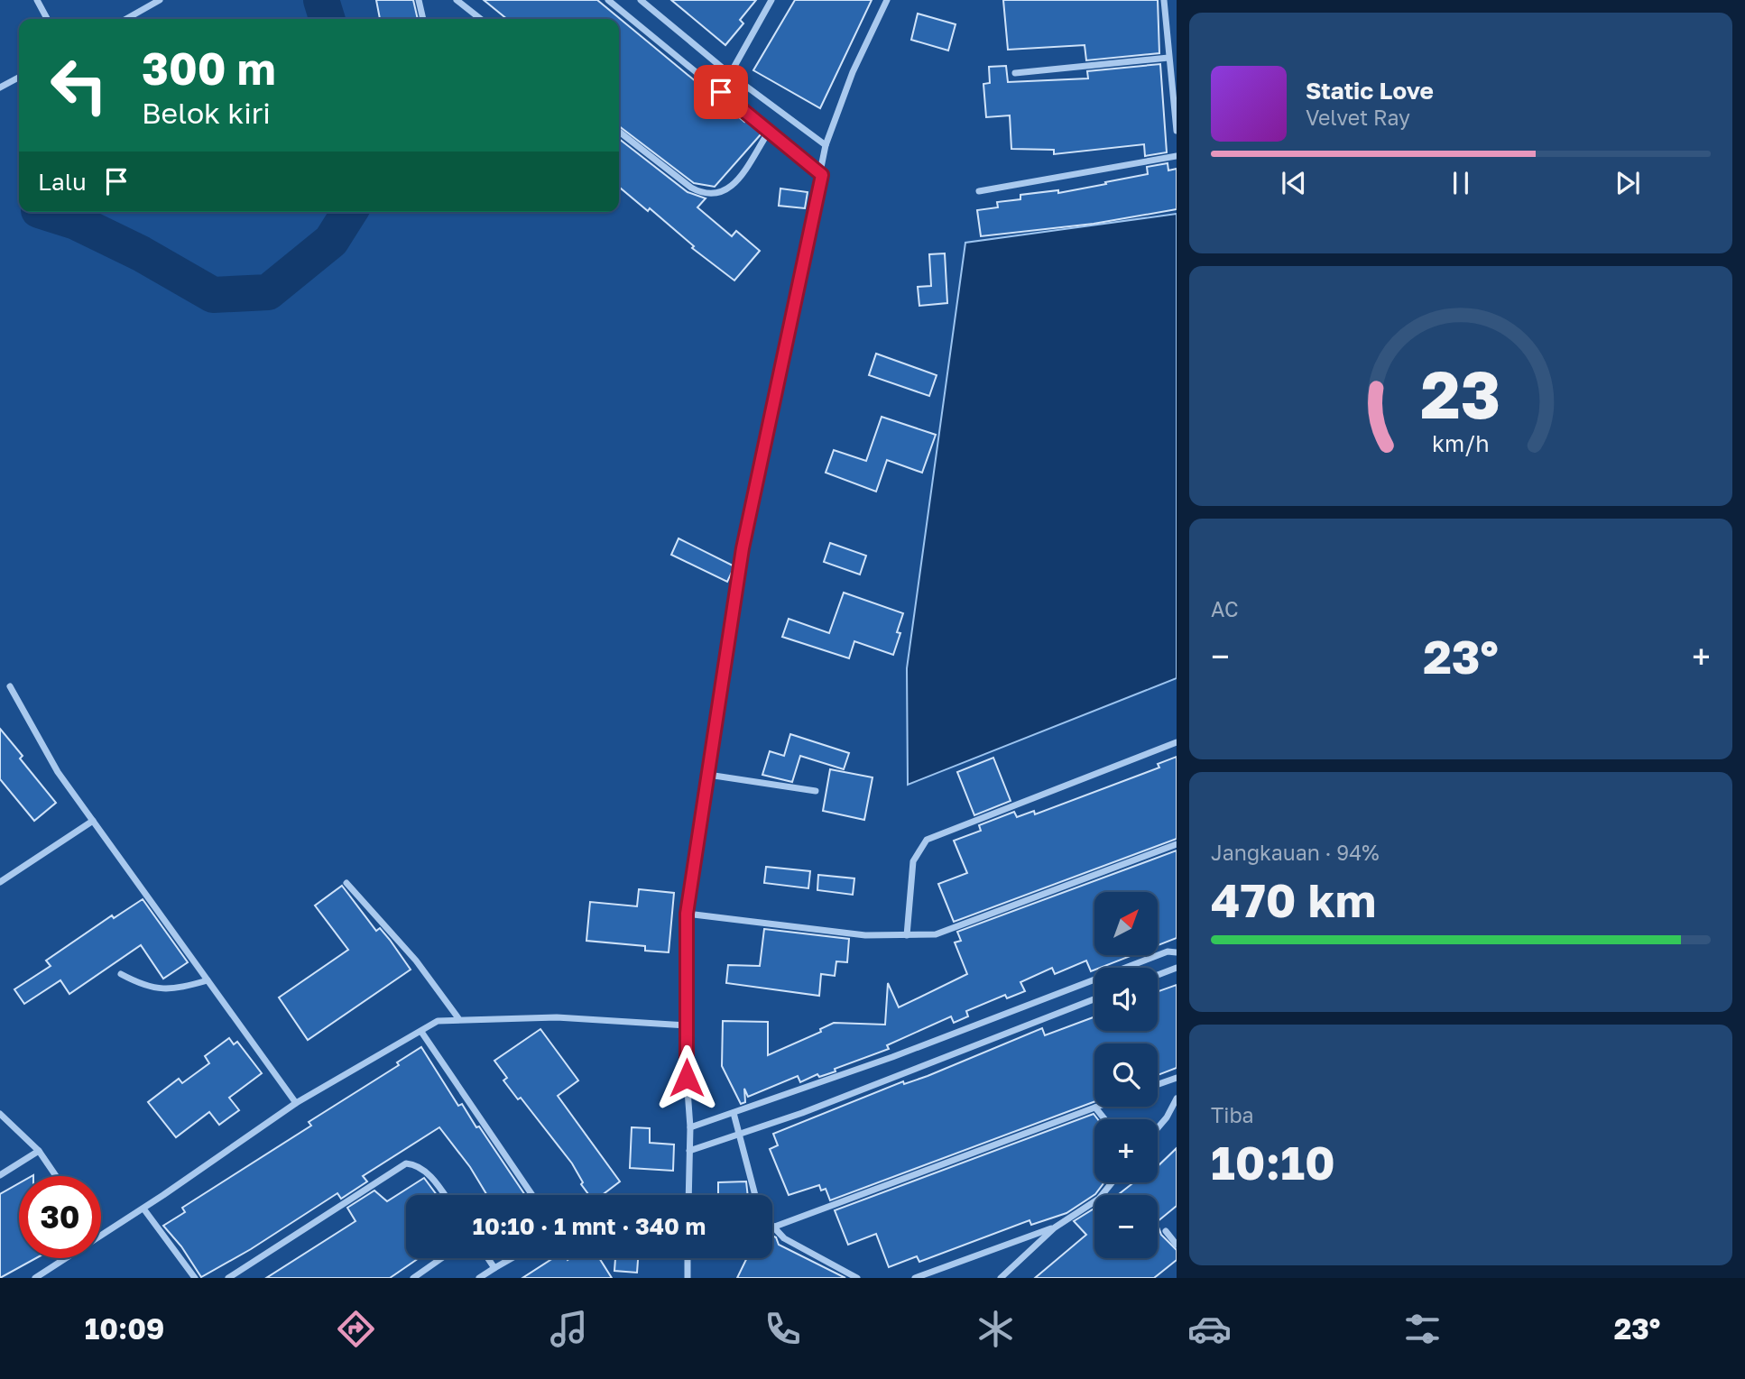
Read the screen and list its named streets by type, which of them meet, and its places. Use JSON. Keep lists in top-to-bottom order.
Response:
{
  "north": "top right",
  "page": {
    "turn": ["300 m", "Belok kiri"],
    "song": ["Static Love", "Velvet Ray"],
    "then": "Lalu",
    "tile": [
      "AC",
      ["Jangkauan · 94%", "470 km"],
      ["Tiba", "10:10"]
    ],
    "heat": ["−", "23°", "+"],
    "map_buttons": ["+", "−"],
    "limit": "30",
    "trip": "10:10 · 1 mnt · 340 m",
    "tabs": ["10:09", "23°"],
    "gauge": ["23", "km/h"]
  }
}
